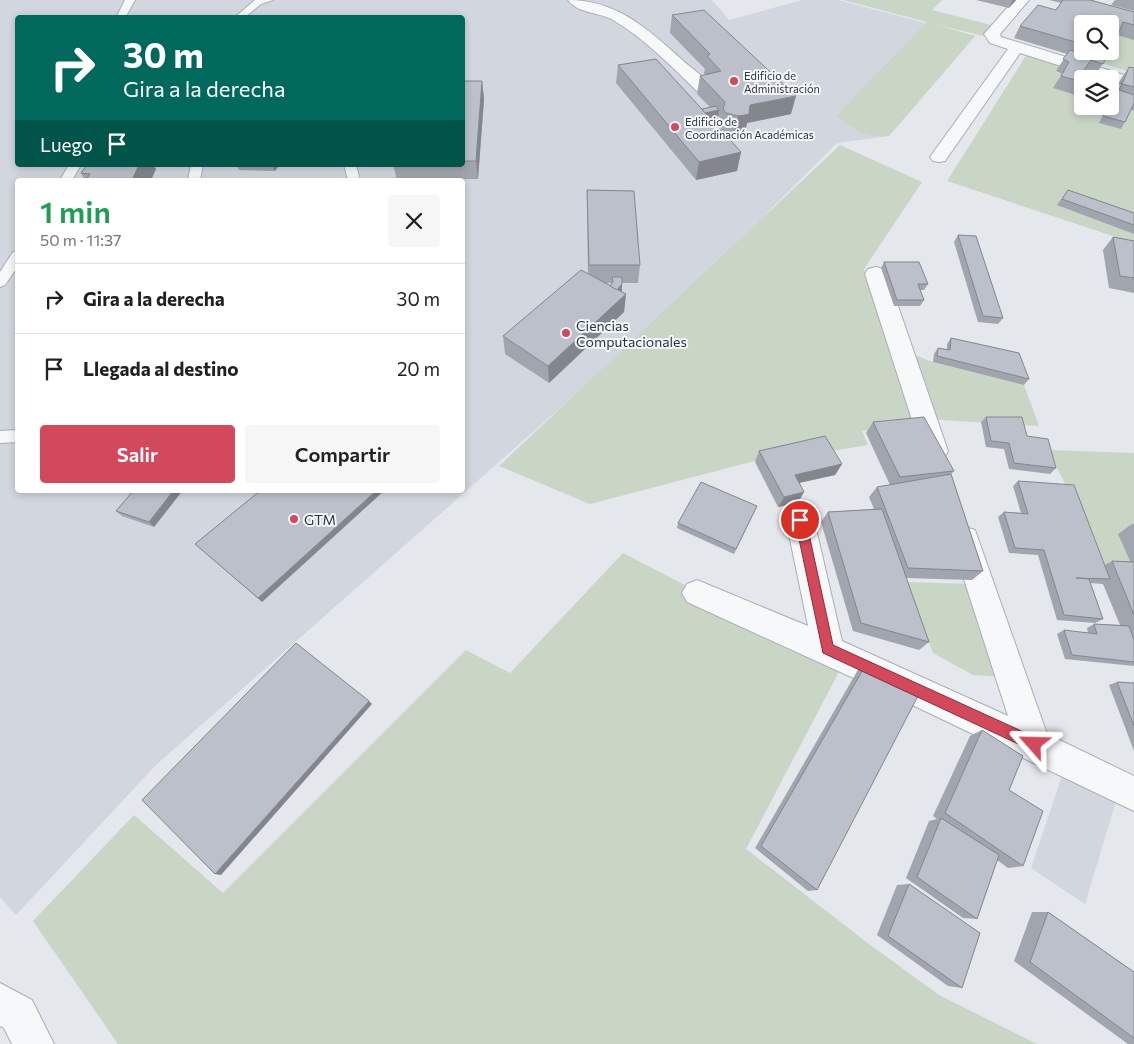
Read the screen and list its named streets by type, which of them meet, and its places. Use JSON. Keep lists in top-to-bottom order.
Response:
{
  "places": [
    "Edificio de Administración",
    "Edificio de Coordinación Académicas",
    "Ciencias Computacionales",
    "GTM"
  ],
  "page": {
    "turn": ["30 m", "Gira a la derecha"],
    "then": "Luego",
    "heading": ["1 min", "50 m · 11:37"],
    "list": [
      {
        "name": "Gira a la derecha",
        "value": "30 m"
      },
      {
        "name": "Llegada al destino",
        "value": "20 m"
      }
    ],
    "buttons": ["Salir", "Compartir"]
  }
}
